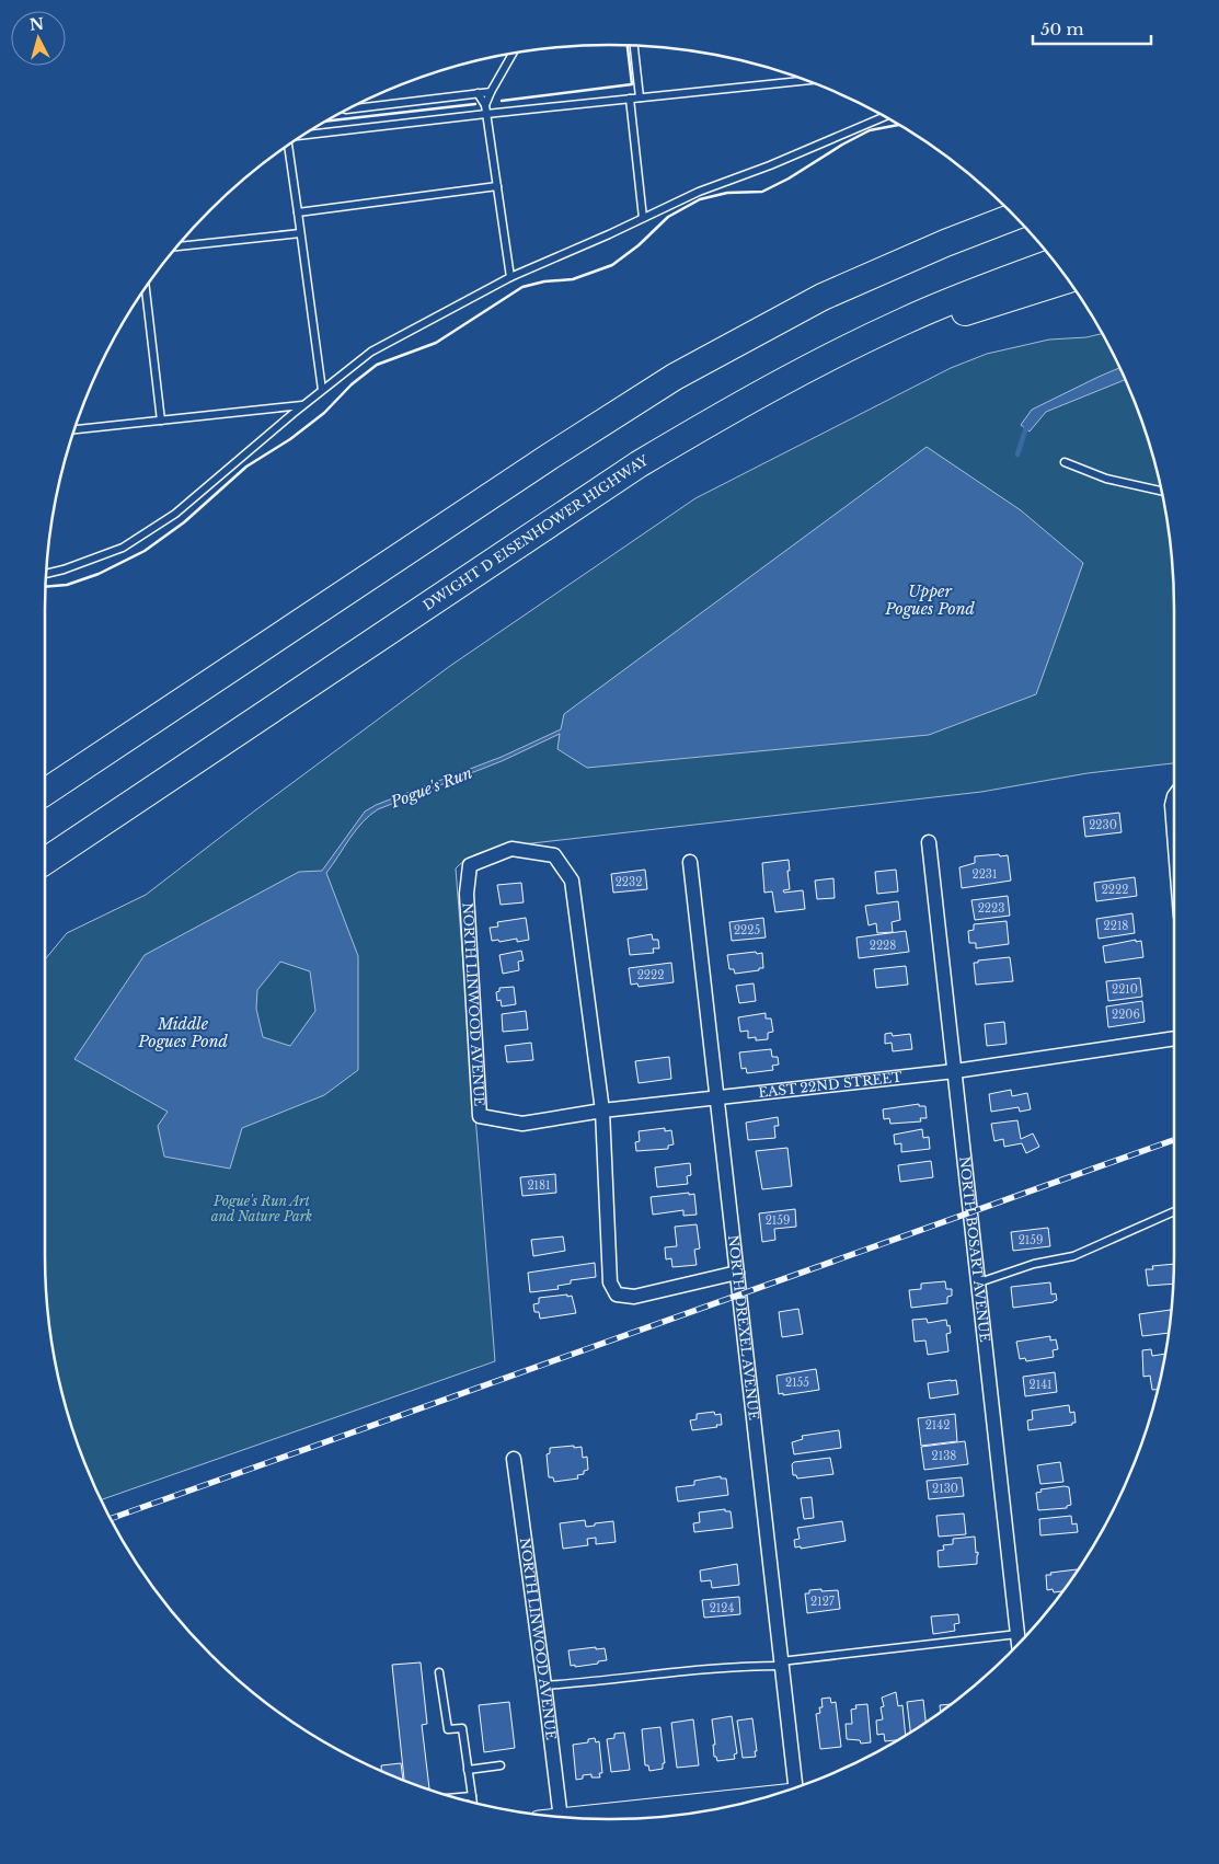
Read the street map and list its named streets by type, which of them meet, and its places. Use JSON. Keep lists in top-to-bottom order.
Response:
{
  "streets": {
    "highway": ["DWIGHT D EISENHOWER HIGHWAY"],
    "street": [
      "NORTH LINWOOD AVENUE",
      "EAST 22ND STREET",
      "NORTH BOSART AVENUE",
      "NORTH DREXEL AVENUE"
    ]
  },
  "crossings": [
    ["NORTH LINWOOD AVENUE", "EAST 22ND STREET"],
    ["EAST 22ND STREET", "NORTH BOSART AVENUE"],
    ["EAST 22ND STREET", "NORTH DREXEL AVENUE"]
  ],
  "water": ["Upper Pogues Pond", "Pogue's Run", "Middle Pogues Pond"],
  "parks": ["Pogue's Run Art and Nature Park"],
  "house_numbers": [
    "2230",
    "2231",
    "2232",
    "2222",
    "2223",
    "2218",
    "2225",
    "2228",
    "2222",
    "2210",
    "2206",
    "2181",
    "2159",
    "2159",
    "2155",
    "2141",
    "2142",
    "2138",
    "2130",
    "2127",
    "2124"
  ],
  "scale_bar": "50 m",
  "north": "top"
}
